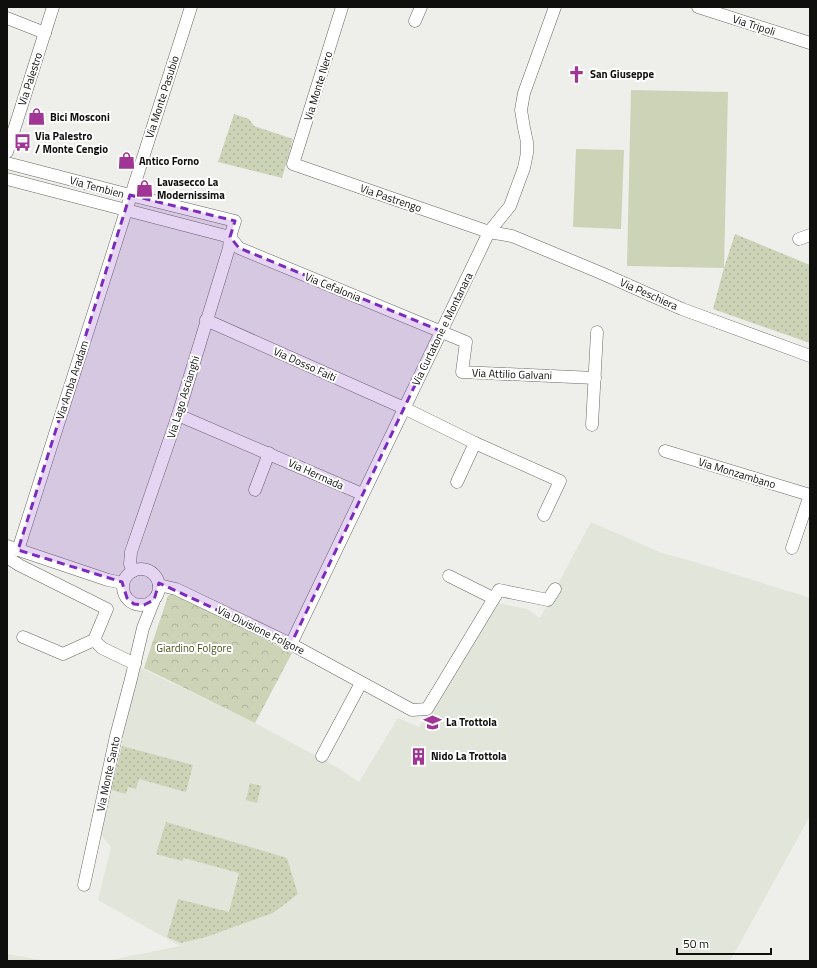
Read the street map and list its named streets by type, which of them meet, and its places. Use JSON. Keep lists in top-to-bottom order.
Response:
{
  "streets": {
    "street": [
      "Via Tripoli",
      "Via Palestro",
      "Via Monte Nero",
      "Via Monte Pasubio",
      "Via Tembien",
      "Via Pastrengo",
      "Via Cefalonia",
      "Via Peschiera",
      "Via Curtatone e Montanara",
      "Via Dosso Faiti",
      "Via Attilio Galvani",
      "Via Amba Aradam",
      "Via Lago Ascianghi",
      "Via Monzambano",
      "Via Hermada",
      "Via Divisione Folgore",
      "Via Monte Santo"
    ]
  },
  "crossings": [
    ["Via Monte Nero", "Via Pastrengo"],
    ["Via Monte Pasubio", "Via Tembien"],
    ["Via Monte Pasubio", "Via Amba Aradam"],
    ["Via Tembien", "Via Cefalonia"],
    ["Via Tembien", "Via Amba Aradam"],
    ["Via Tembien", "Via Lago Ascianghi"],
    ["Via Pastrengo", "Via Peschiera"],
    ["Via Pastrengo", "Via Curtatone e Montanara"],
    ["Via Cefalonia", "Via Curtatone e Montanara"],
    ["Via Cefalonia", "Via Attilio Galvani"],
    ["Via Cefalonia", "Via Lago Ascianghi"],
    ["Via Peschiera", "Via Curtatone e Montanara"],
    ["Via Curtatone e Montanara", "Via Dosso Faiti"],
    ["Via Curtatone e Montanara", "Via Attilio Galvani"],
    ["Via Curtatone e Montanara", "Via Hermada"],
    ["Via Curtatone e Montanara", "Via Divisione Folgore"],
    ["Via Dosso Faiti", "Via Lago Ascianghi"],
    ["Via Lago Ascianghi", "Via Hermada"],
    ["Via Lago Ascianghi", "Via Divisione Folgore"],
    ["Via Lago Ascianghi", "Via Monte Santo"],
    ["Via Divisione Folgore", "Via Monte Santo"]
  ],
  "parks": ["Giardino Folgore"],
  "places": {
    "church": ["San Giuseppe"],
    "shop": ["Bici Mosconi", "Antico Forno", "Lavasecco La Modernissima"],
    "bus stop": ["Via Palestro / Monte Cengio"],
    "school or university": ["La Trottola"],
    "building": ["Nido La Trottola"]
  },
  "scale_bar": "50 m"
}
